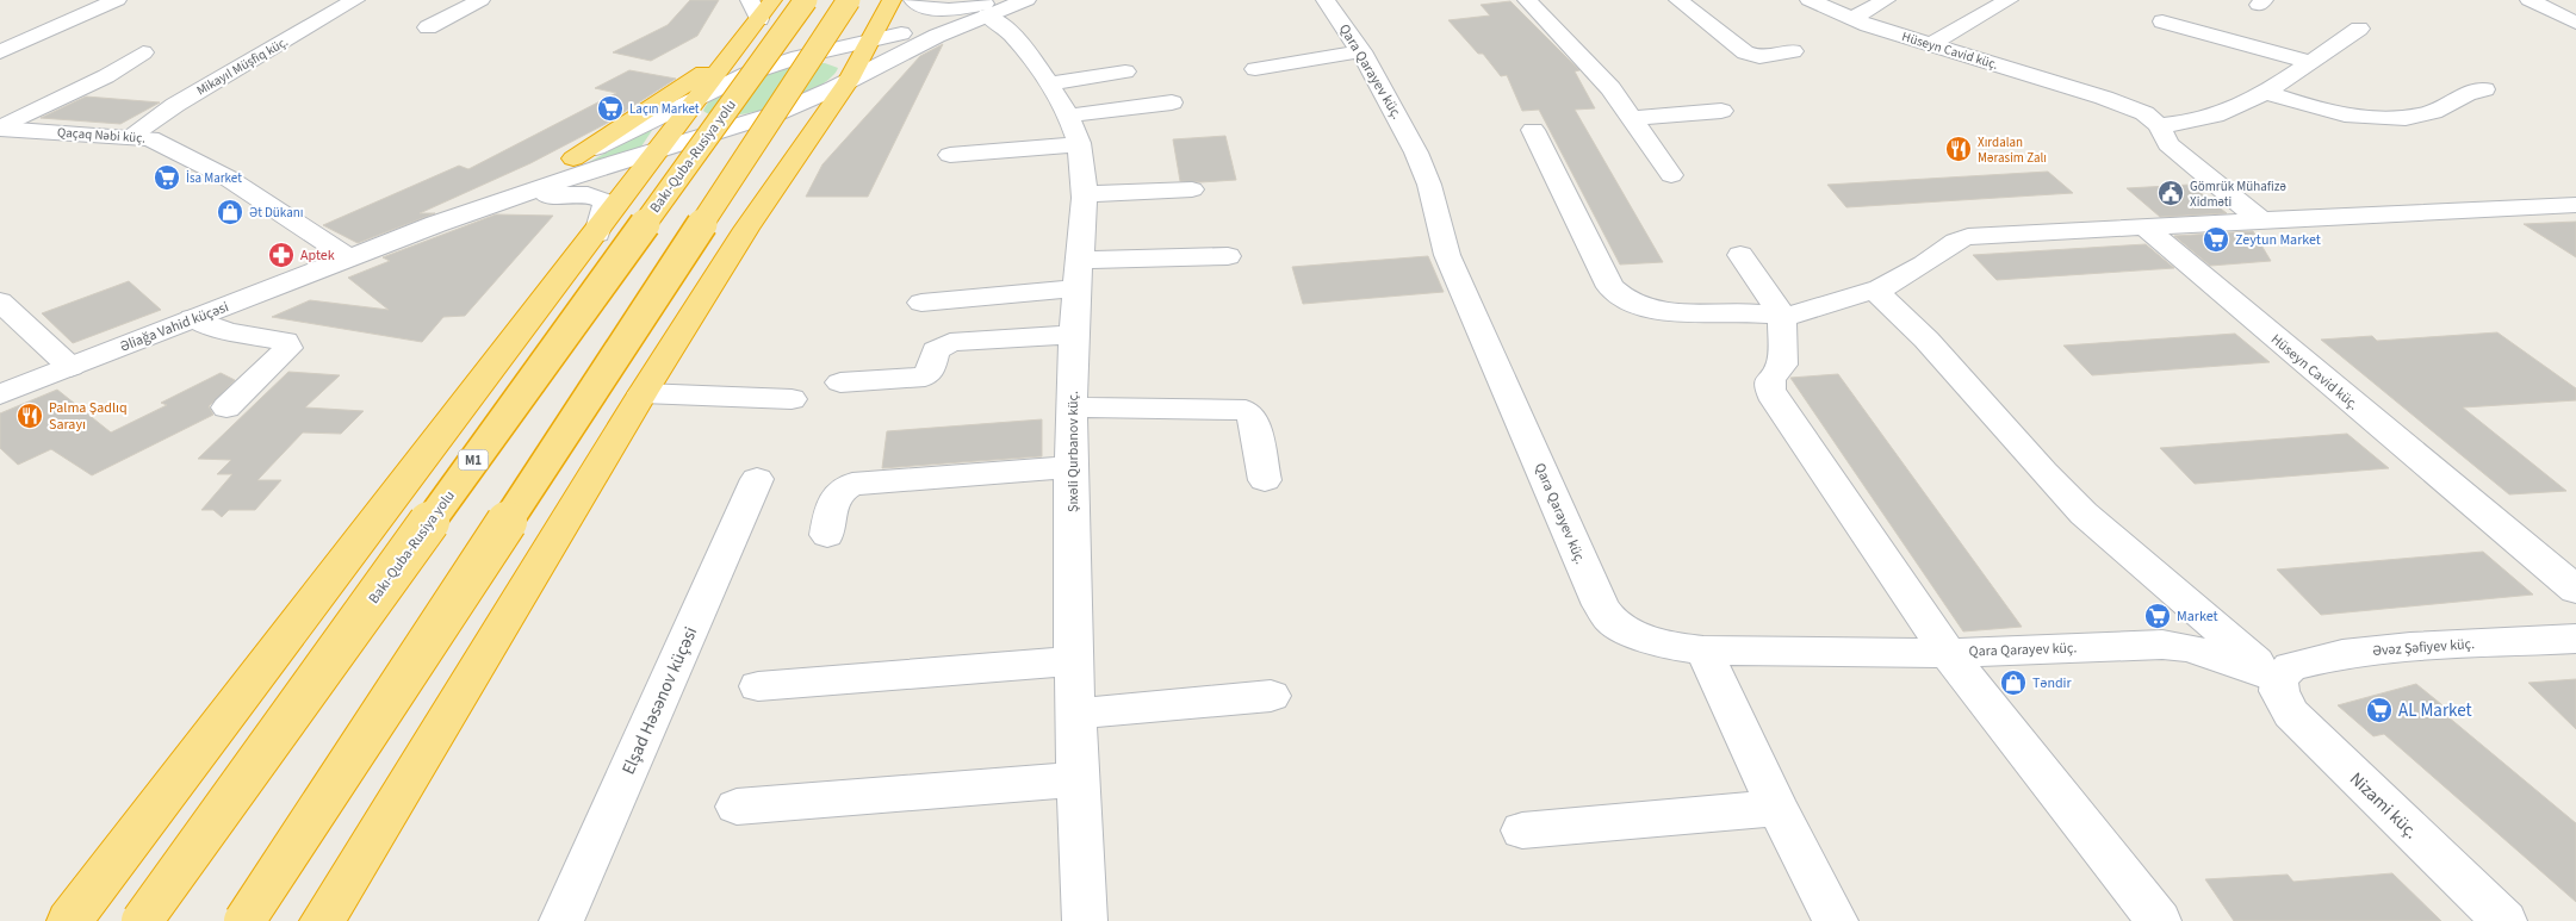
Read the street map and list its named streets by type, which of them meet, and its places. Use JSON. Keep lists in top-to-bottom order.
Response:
{
  "streets": {
    "highway": ["Bakı-Quba-Rusiya yolu", "M1"],
    "street": [
      "Hüseyn Cavid küç.",
      "Mikayıl Müşfiq küç.",
      "Qara Qarayev küç.",
      "Qaçaq Nəbi küç.",
      "Əliağa Vahid küçəsi",
      "Şıxəli Qurbanov küç.",
      "Əvəz Şəfiyev küç.",
      "Elşad Həsənov küçəsi",
      "Nizami küç."
    ]
  },
  "crossings": [
    ["Mikayıl Müşfiq küç.", "Qaçaq Nəbi küç."],
    ["Qara Qarayev küç.", "Əvəz Şəfiyev küç."],
    ["Qara Qarayev küç.", "Nizami küç."],
    ["Qaçaq Nəbi küç.", "Əliağa Vahid küçəsi"],
    ["Əvəz Şəfiyev küç.", "Nizami küç."]
  ],
  "places": {
    "supermarket": [
      "Laçın Market",
      "İsa Market",
      "Zeytun Market",
      "Market",
      "AL Market"
    ],
    "restaurant": ["Xırdalan Mərasim Zalı", "Palma Şadlıq Sarayı"],
    "public building": ["Gömrük Mühafizə Xidməti"],
    "shop": ["Ət Dükanı", "Təndir"],
    "pharmacy": ["Aptek"]
  }
}
